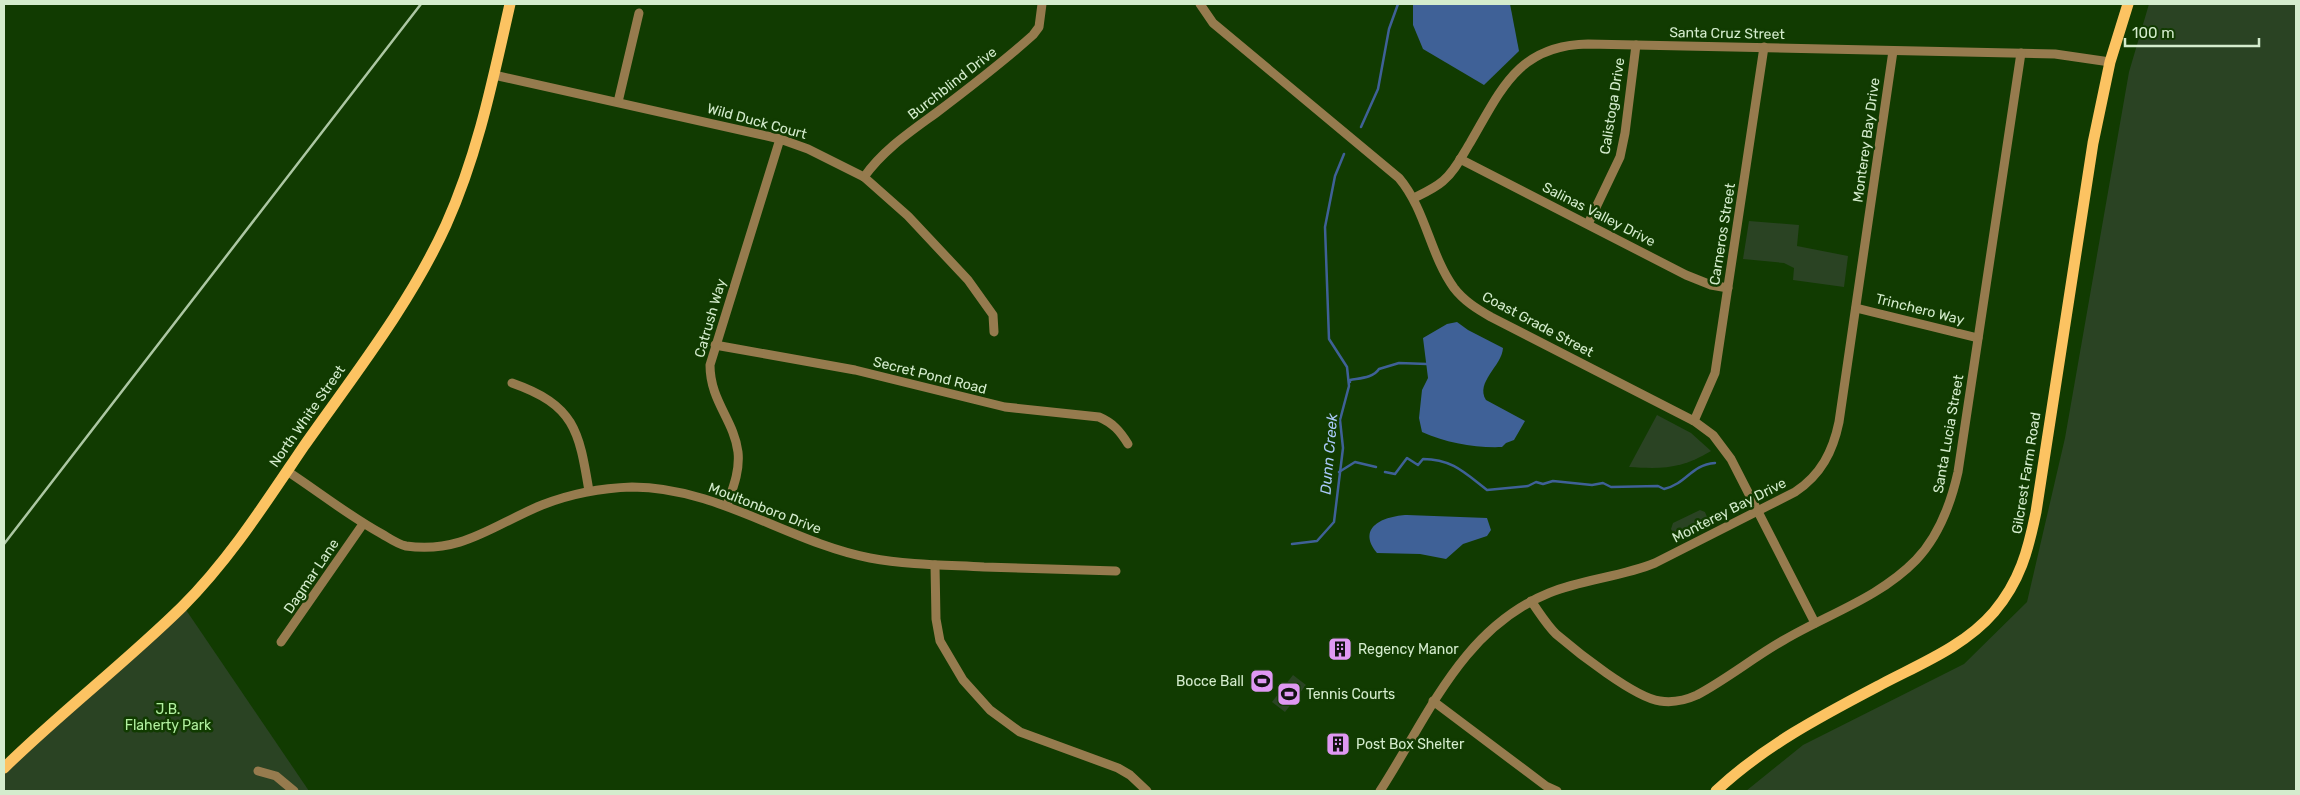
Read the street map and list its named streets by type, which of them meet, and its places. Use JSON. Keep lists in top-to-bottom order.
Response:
{
  "streets": {
    "main road": ["North White Street", "Gilcrest Farm Road"],
    "street": [
      "Santa Cruz Street",
      "Burchblind Drive",
      "Calistoga Drive",
      "Wild Duck Court",
      "Monterey Bay Drive",
      "Salinas Valley Drive",
      "Carneros Street",
      "Trinchero Way",
      "Catrush Way",
      "Coast Grade Street",
      "Secret Pond Road",
      "Santa Lucia Street",
      "Moultonboro Drive",
      "Dagmar Lane"
    ]
  },
  "crossings": [
    ["Santa Cruz Street", "Calistoga Drive"],
    ["Santa Cruz Street", "Monterey Bay Drive"],
    ["Santa Cruz Street", "Salinas Valley Drive"],
    ["Santa Cruz Street", "Carneros Street"],
    ["Santa Cruz Street", "Coast Grade Street"],
    ["Santa Cruz Street", "Santa Lucia Street"],
    ["Santa Cruz Street", "Gilcrest Farm Road"],
    ["Burchblind Drive", "Wild Duck Court"],
    ["Calistoga Drive", "Salinas Valley Drive"],
    ["Wild Duck Court", "Catrush Way"],
    ["Wild Duck Court", "North White Street"],
    ["Monterey Bay Drive", "Trinchero Way"],
    ["Monterey Bay Drive", "Coast Grade Street"],
    ["Monterey Bay Drive", "Santa Lucia Street"],
    ["Salinas Valley Drive", "Carneros Street"],
    ["Carneros Street", "Coast Grade Street"],
    ["Trinchero Way", "Santa Lucia Street"],
    ["Catrush Way", "Secret Pond Road"],
    ["Catrush Way", "Moultonboro Drive"],
    ["Coast Grade Street", "Santa Lucia Street"],
    ["North White Street", "Moultonboro Drive"],
    ["Moultonboro Drive", "Dagmar Lane"]
  ],
  "water": ["Dunn Creek"],
  "parks": ["J.B. Flaherty Park"],
  "places": {
    "building": ["Regency Manor", "Post Box Shelter"],
    "sports": ["Bocce Ball", "Tennis Courts"]
  },
  "scale_bar": "100 m"
}
